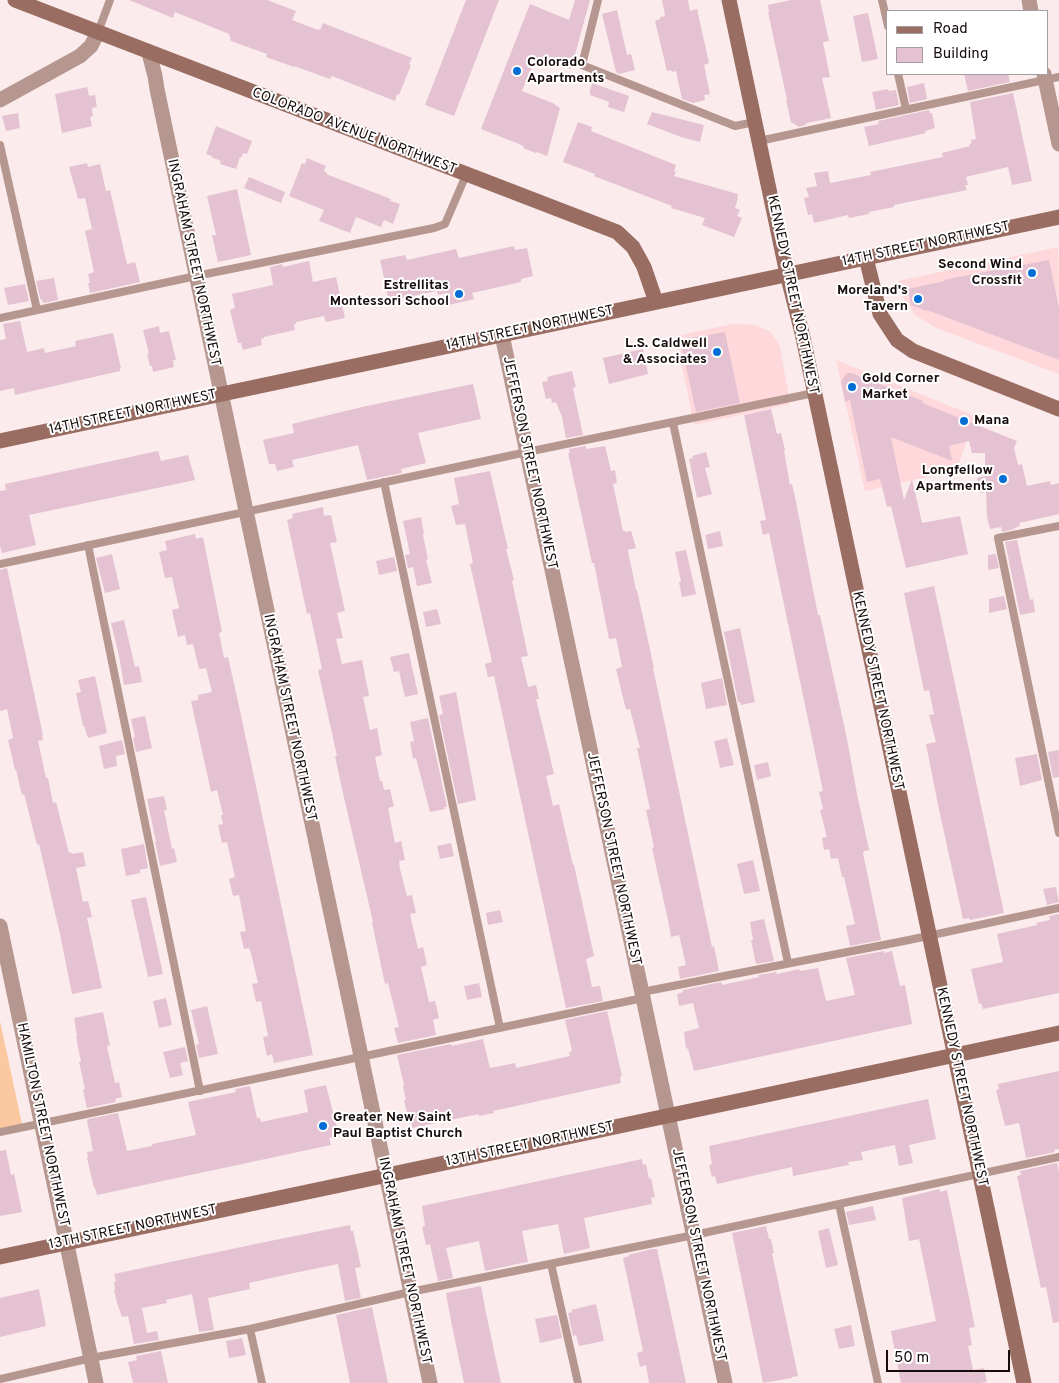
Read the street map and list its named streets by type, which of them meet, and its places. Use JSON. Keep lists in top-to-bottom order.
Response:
{
  "streets": {
    "street": [
      "COLORADO AVENUE NORTHWEST",
      "14TH STREET NORTHWEST",
      "INGRAHAM STREET NORTHWEST",
      "KENNEDY STREET NORTHWEST",
      "JEFFERSON STREET NORTHWEST",
      "HAMILTON STREET NORTHWEST",
      "13TH STREET NORTHWEST"
    ]
  },
  "crossings": [
    ["COLORADO AVENUE NORTHWEST", "14TH STREET NORTHWEST"],
    ["COLORADO AVENUE NORTHWEST", "INGRAHAM STREET NORTHWEST"],
    ["14TH STREET NORTHWEST", "INGRAHAM STREET NORTHWEST"],
    ["14TH STREET NORTHWEST", "KENNEDY STREET NORTHWEST"],
    ["14TH STREET NORTHWEST", "JEFFERSON STREET NORTHWEST"],
    ["INGRAHAM STREET NORTHWEST", "13TH STREET NORTHWEST"],
    ["KENNEDY STREET NORTHWEST", "13TH STREET NORTHWEST"],
    ["JEFFERSON STREET NORTHWEST", "13TH STREET NORTHWEST"],
    ["HAMILTON STREET NORTHWEST", "13TH STREET NORTHWEST"]
  ],
  "places": [
    "Colorado Apartments",
    "Second Wind Crossfit",
    "Estrellitas Montessori School",
    "Moreland's Tavern",
    "L.S. Caldwell & Associates",
    "Gold Corner Market",
    "Mana",
    "Longfellow Apartments",
    "Greater New Saint Paul Baptist Church"
  ],
  "legend": ["Road", "Building"],
  "scale_bar": "50 m"
}
